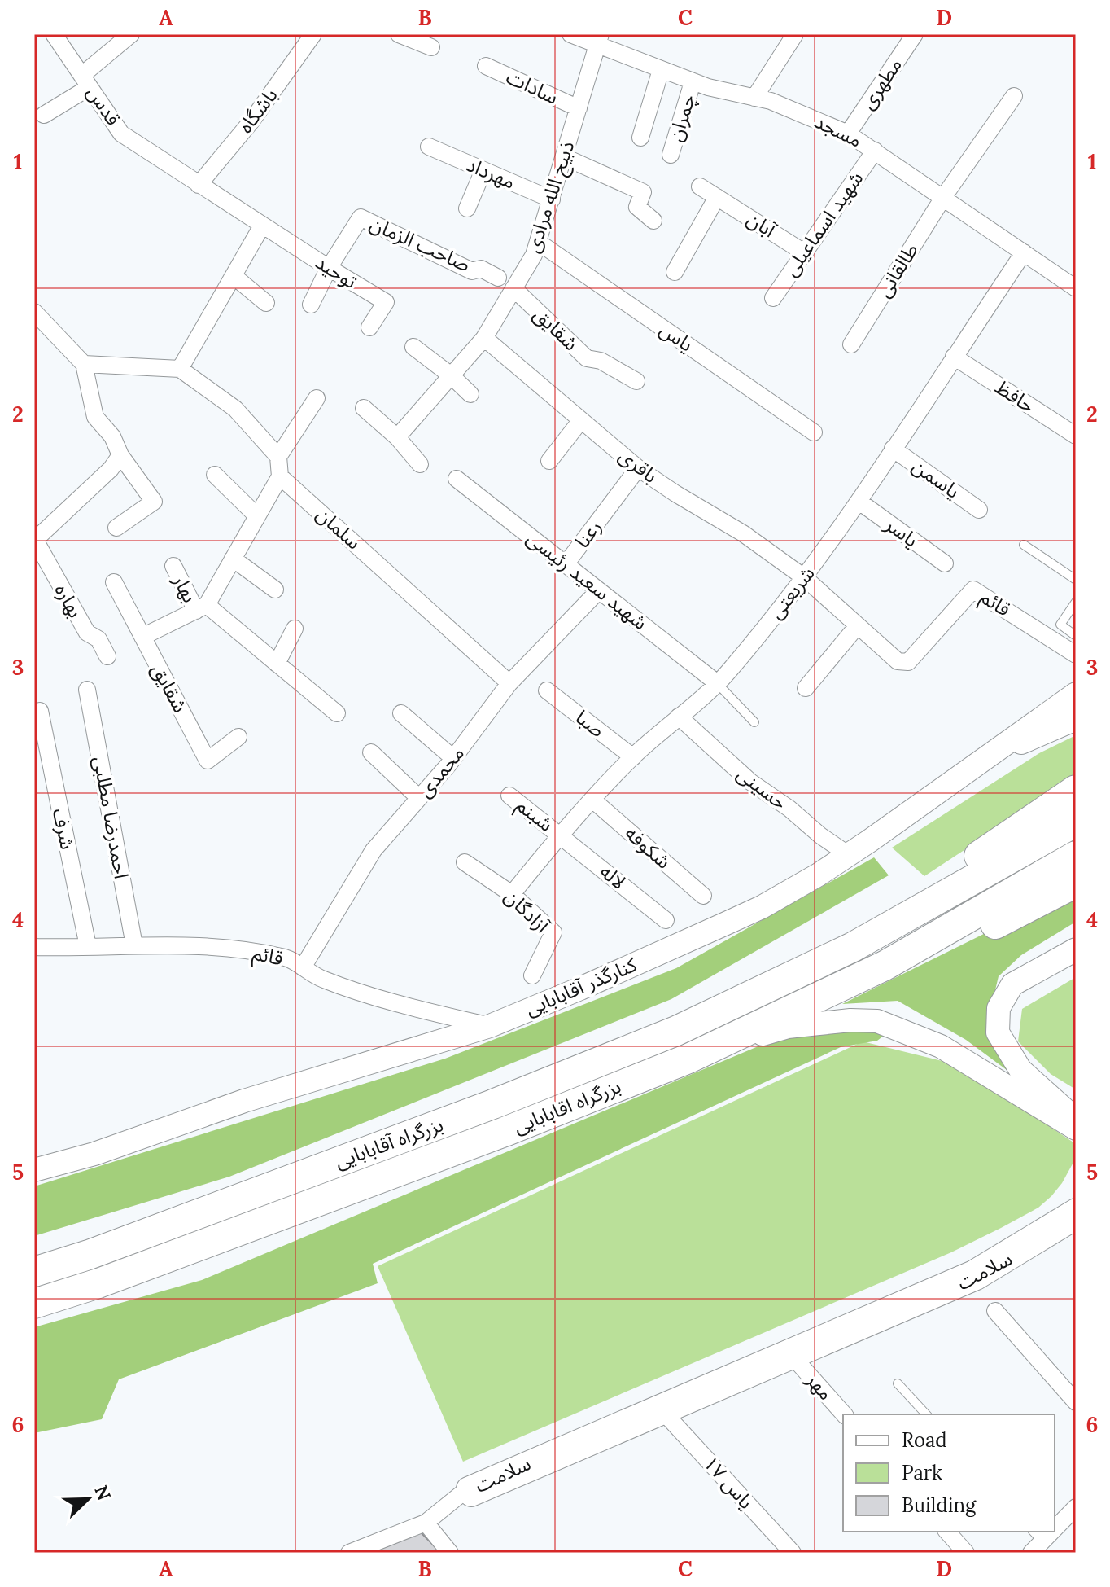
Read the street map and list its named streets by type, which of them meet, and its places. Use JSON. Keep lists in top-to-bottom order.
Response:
{
  "streets": {
    "highway": ["بزرگراه اقابابایی", "بزرگراه آقابابایی"],
    "street": [
      "مطهری",
      "سادات",
      "قدس",
      "باشگاه",
      "چمران",
      "مسجد",
      "مهرداد",
      "ذبیح الله مرادی",
      "شهید اسماعیلی",
      "آبان",
      "صاحب الزمان",
      "طالقانی",
      "توحید",
      "شقایق",
      "یاس",
      "حافظ",
      "باقری",
      "یاسمن",
      "سلمان",
      "یاسر",
      "رعنا",
      "شهید سعید رئیسی",
      "بهار",
      "شریعتی",
      "بهاره",
      "قائم",
      "صبا",
      "محمدی",
      "حسینی",
      "شبنم",
      "احمدرضا مطلبی",
      "شرف",
      "شکوفه",
      "لاله",
      "آزادگان",
      "کنارگذر آقابابایی",
      "سلامت",
      "مهر",
      "یاس ۱۷"
    ]
  },
  "crossings": [
    ["مطهری", "مسجد"],
    ["سادات", "ذبیح الله مرادی"],
    ["قدس", "باشگاه"],
    ["قدس", "توحید"],
    ["باشگاه", "توحید"],
    ["چمران", "مسجد"],
    ["مسجد", "ذبیح الله مرادی"],
    ["مسجد", "شهید اسماعیلی"],
    ["مسجد", "طالقانی"],
    ["مسجد", "شریعتی"],
    ["مهرداد", "ذبیح الله مرادی"],
    ["ذبیح الله مرادی", "شقایق"],
    ["ذبیح الله مرادی", "یاس"],
    ["ذبیح الله مرادی", "باقری"],
    ["شهید اسماعیلی", "آبان"],
    ["صاحب الزمان", "توحید"],
    ["حافظ", "شریعتی"],
    ["باقری", "رعنا"],
    ["باقری", "شریعتی"],
    ["یاسمن", "شریعتی"],
    ["سلمان", "محمدی"],
    ["یاسر", "شریعتی"],
    ["رعنا", "شهید سعید رئیسی"],
    ["شهید سعید رئیسی", "شریعتی"],
    ["شهید سعید رئیسی", "محمدی"],
    ["شریعتی", "صبا"],
    ["شریعتی", "حسینی"],
    ["شریعتی", "شبنم"],
    ["شریعتی", "شکوفه"],
    ["شریعتی", "لاله"],
    ["شریعتی", "آزادگان"],
    ["قائم", "محمدی"],
    ["قائم", "احمدرضا مطلبی"],
    ["قائم", "شرف"],
    ["قائم", "کنارگذر آقابابایی"],
    ["حسینی", "کنارگذر آقابابایی"],
    ["شبنم", "لاله"],
    ["سلامت", "مهر"],
    ["سلامت", "یاس ۱۷"]
  ],
  "legend": ["Road", "Park", "Building"],
  "north": "top right",
  "grid": {
    "columns": [
      "A",
      "B",
      "C",
      "D"
    ],
    "rows": [
      "1",
      "2",
      "3",
      "4",
      "5",
      "6"
    ]
  }
}
